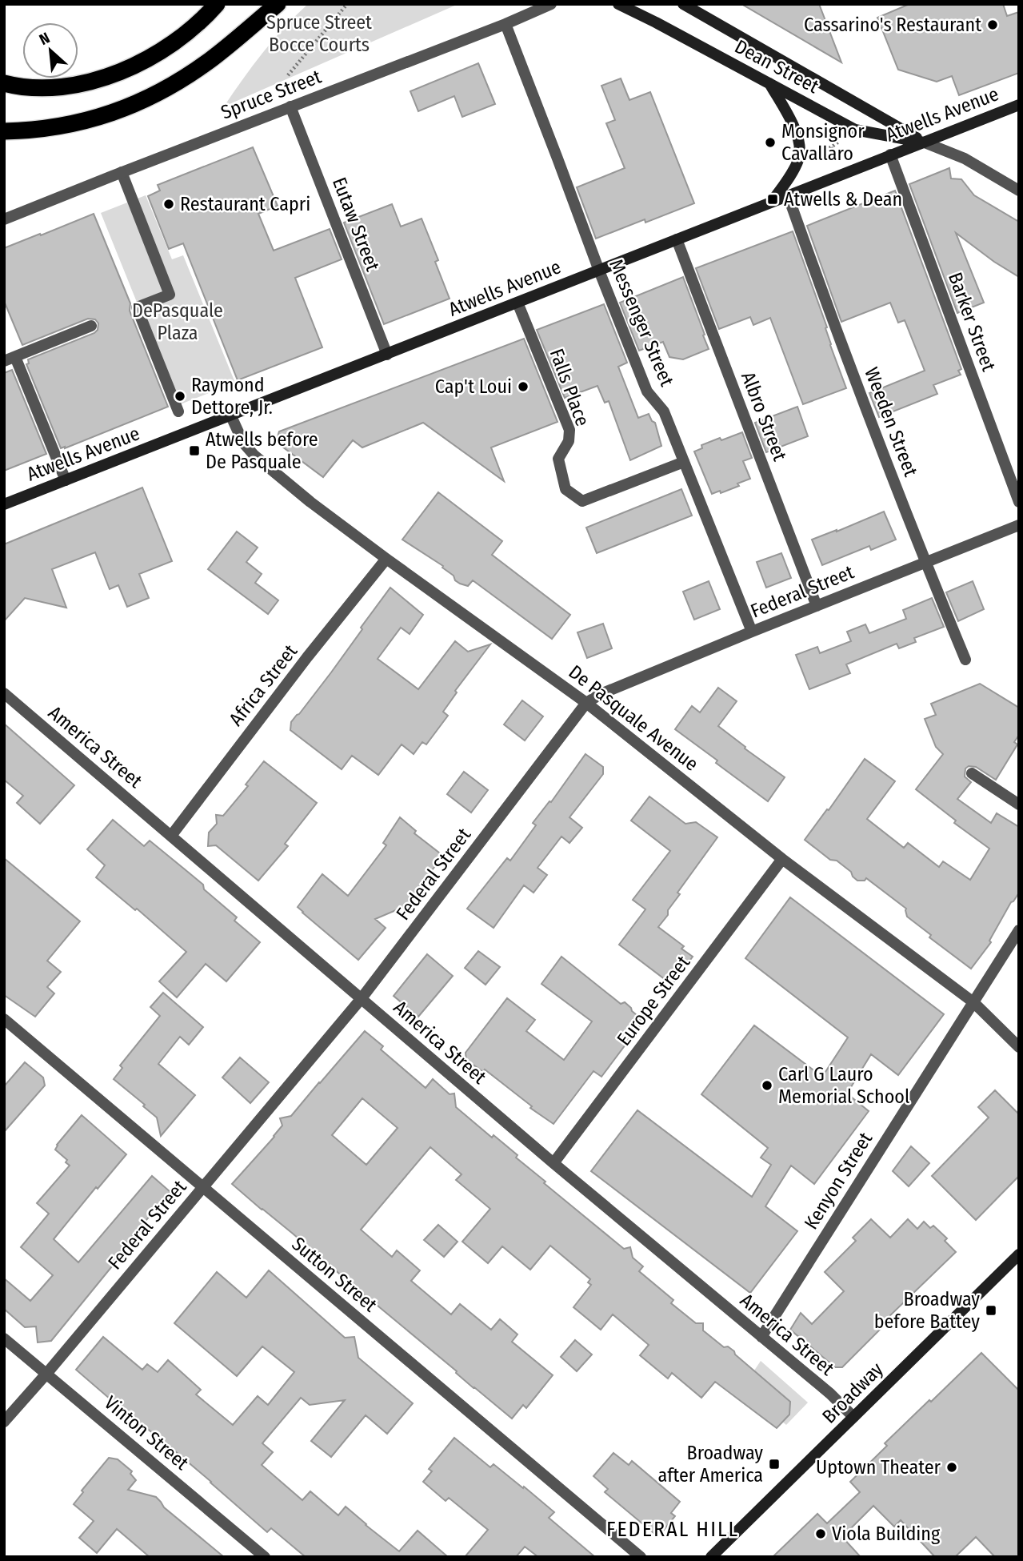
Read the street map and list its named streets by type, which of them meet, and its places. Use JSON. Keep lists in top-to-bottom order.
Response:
{
  "streets": {
    "main road": ["Dean Street", "Atwells Avenue", "Broadway"],
    "street": [
      "Spruce Street",
      "Eutaw Street",
      "Barker Street",
      "Messenger Street",
      "Falls Place",
      "Albro Street",
      "Weeden Street",
      "Federal Street",
      "Africa Street",
      "De Pasquale Avenue",
      "America Street",
      "Europe Street",
      "Kenyon Street",
      "Sutton Street",
      "Vinton Street"
    ]
  },
  "crossings": [
    ["Dean Street", "Atwells Avenue"],
    ["Spruce Street", "Eutaw Street"],
    ["Spruce Street", "Messenger Street"],
    ["Atwells Avenue", "Eutaw Street"],
    ["Atwells Avenue", "Barker Street"],
    ["Atwells Avenue", "Messenger Street"],
    ["Atwells Avenue", "Falls Place"],
    ["Atwells Avenue", "Albro Street"],
    ["Atwells Avenue", "Weeden Street"],
    ["Atwells Avenue", "De Pasquale Avenue"],
    ["Messenger Street", "Falls Place"],
    ["Messenger Street", "Federal Street"],
    ["Albro Street", "Federal Street"],
    ["Weeden Street", "Federal Street"],
    ["Federal Street", "De Pasquale Avenue"],
    ["Federal Street", "America Street"],
    ["Federal Street", "Sutton Street"],
    ["Federal Street", "Vinton Street"],
    ["Africa Street", "De Pasquale Avenue"],
    ["Africa Street", "America Street"],
    ["De Pasquale Avenue", "Europe Street"],
    ["De Pasquale Avenue", "Kenyon Street"],
    ["America Street", "Europe Street"],
    ["America Street", "Kenyon Street"],
    ["America Street", "Broadway"]
  ],
  "districts": ["FEDERAL HILL"],
  "parks": ["Spruce Street Bocce Courts", "DePasquale Plaza"],
  "places": {
    "other": [
      "Cassarino's Restaurant",
      "Monsignor Cavallaro",
      "Restaurant Capri",
      "Cap't Loui",
      "Raymond Dettore, Jr.",
      "Carl G Lauro Memorial School",
      "Uptown Theater",
      "Viola Building"
    ],
    "transit": [
      "Atwells & Dean",
      "Atwells before De Pasquale",
      "Broadway before Battey",
      "Broadway after America"
    ]
  },
  "north": "top left"
}
